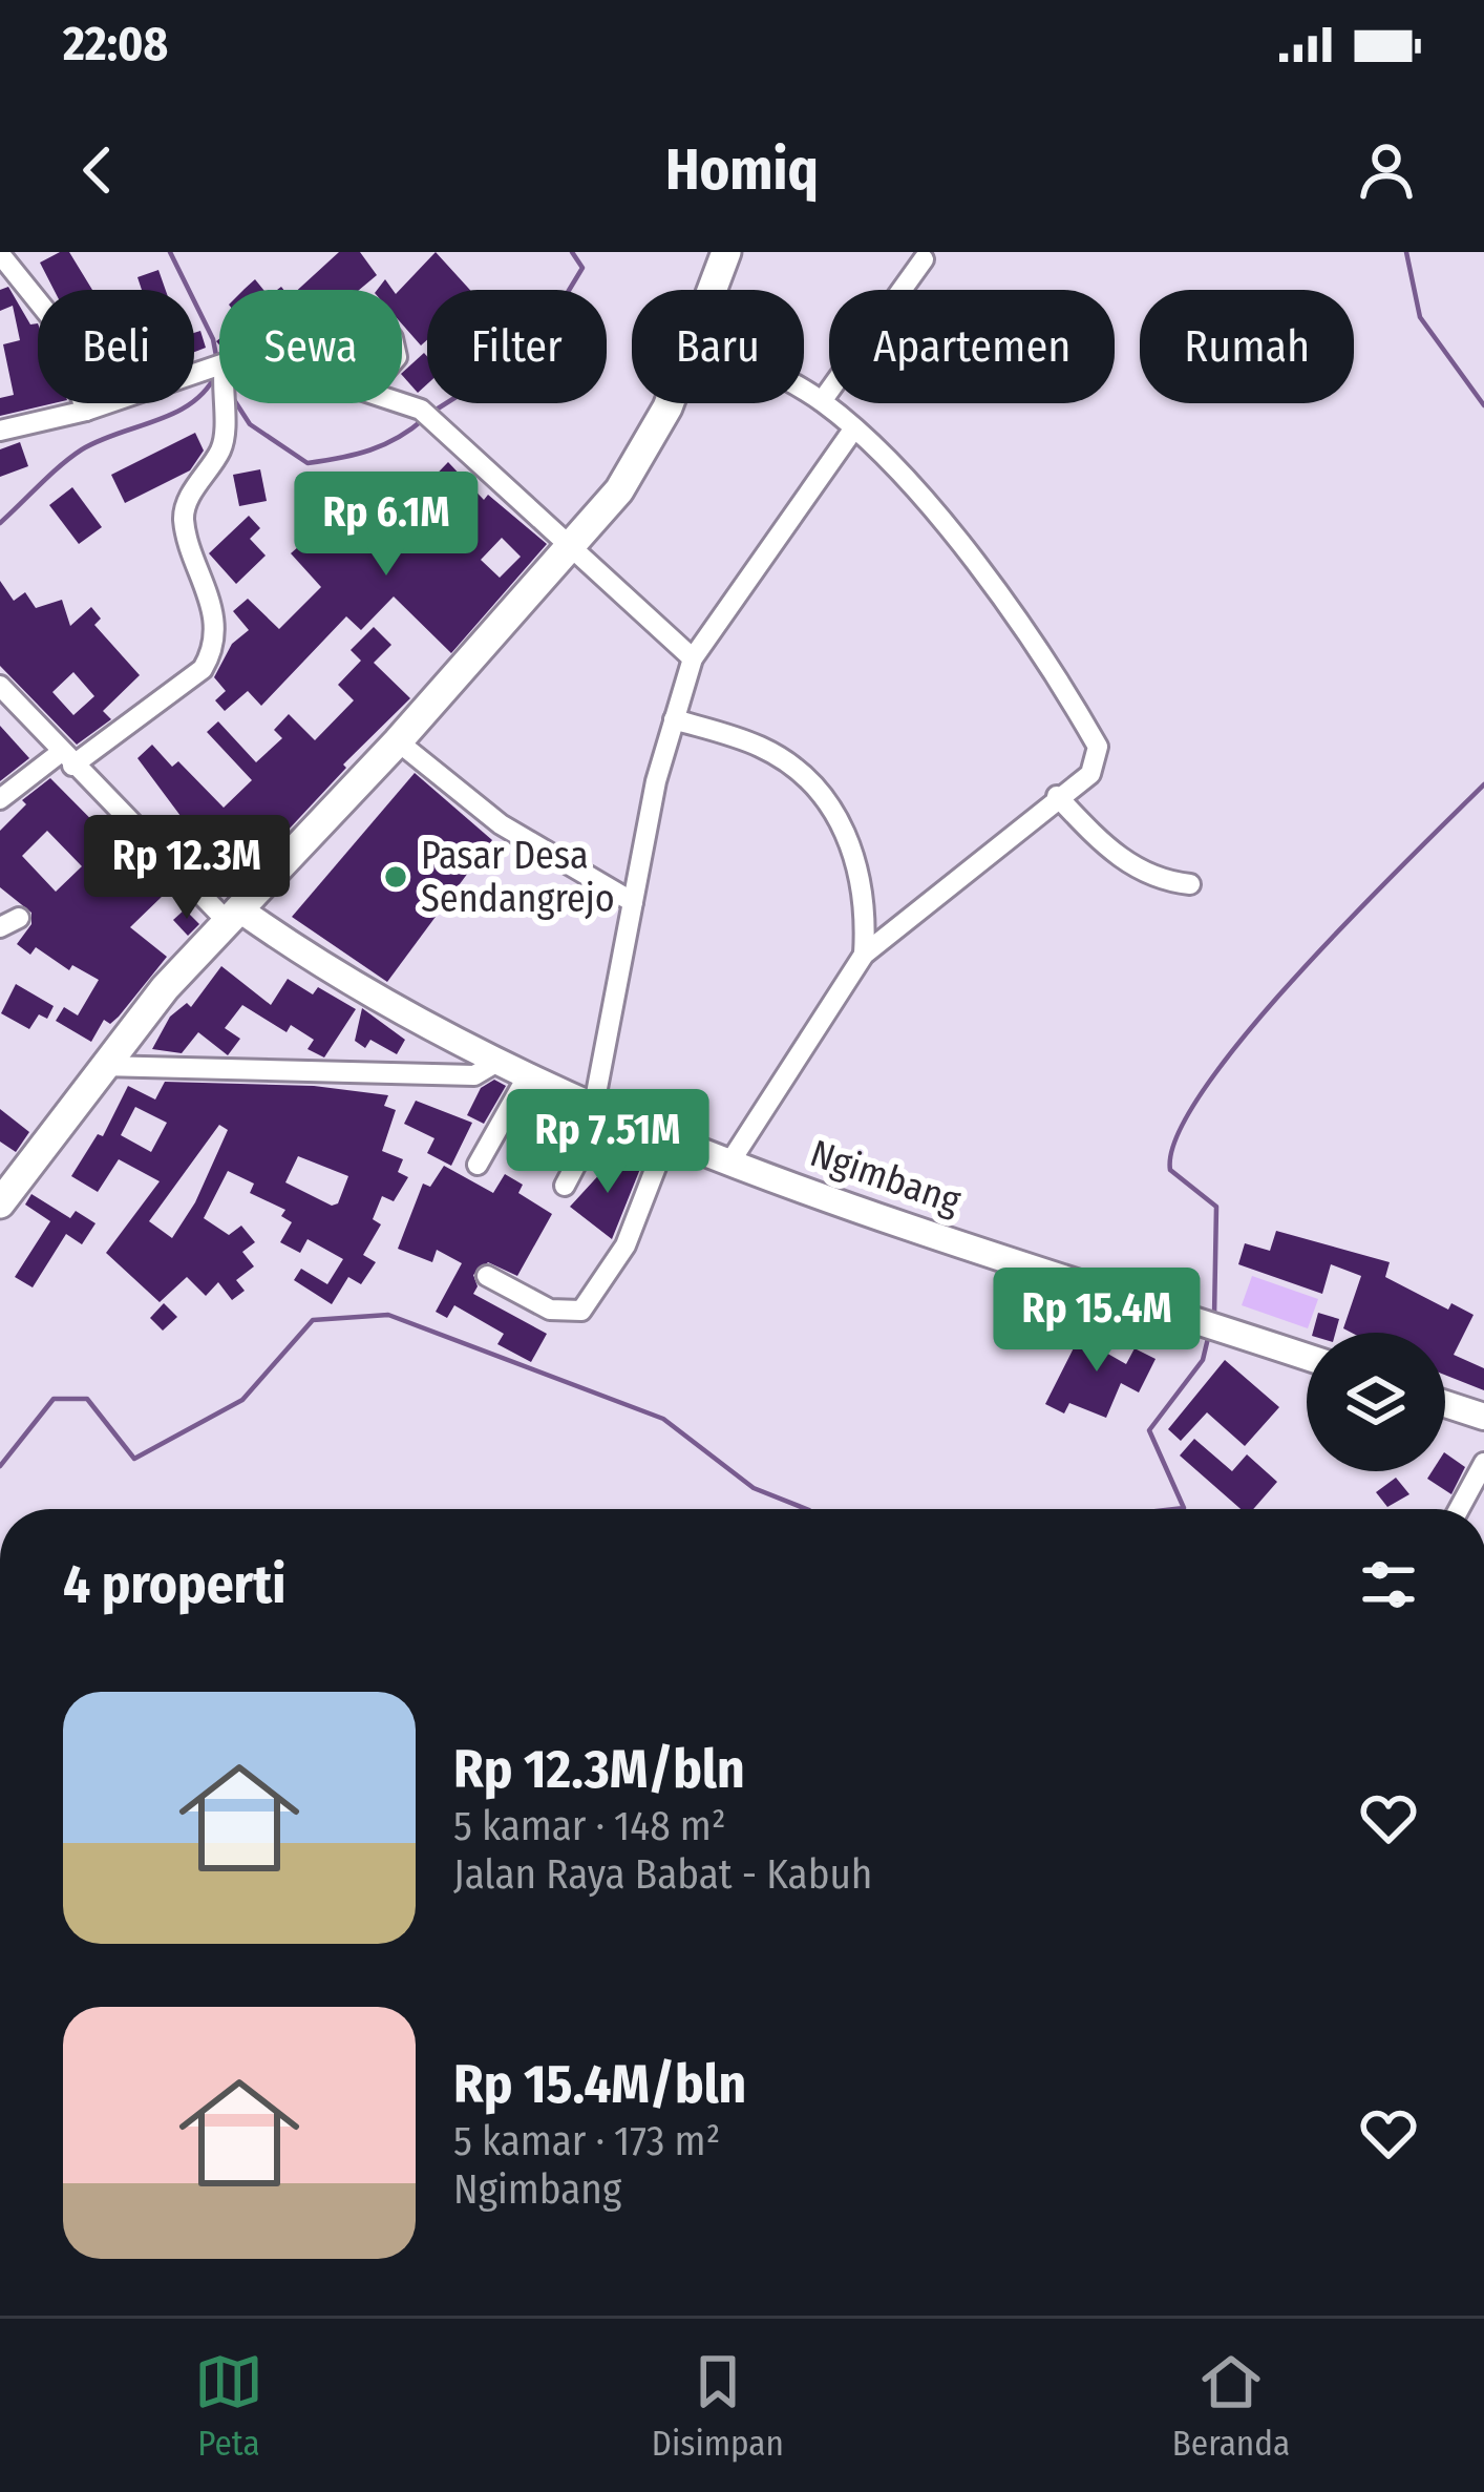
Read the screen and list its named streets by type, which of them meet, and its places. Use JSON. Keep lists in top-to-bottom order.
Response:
{
  "streets": {
    "street": ["Ngimbang"]
  },
  "places": ["Pasar Desa Sendangrejo"],
  "page": {
    "status": "22:08",
    "header": "Homiq",
    "chip": [
      "Beli",
      "Sewa",
      "Filter",
      "Baru",
      "Apartemen",
      "Rumah"
    ],
    "price": [
      "Rp 6.1M",
      "Rp 12.3M",
      "Rp 7.51M",
      "Rp 15.4M"
    ],
    "heading": "4 properti",
    "list": [
      {
        "name": "Rp 12.3M/bln",
        "note": "5 kamar · 148 m² · Jalan Raya Babat - Kabuh"
      },
      {
        "name": "Rp 15.4M/bln",
        "note": "5 kamar · 173 m² · Ngimbang"
      }
    ],
    "tabs": ["Peta", "Disimpan", "Beranda"]
  }
}
